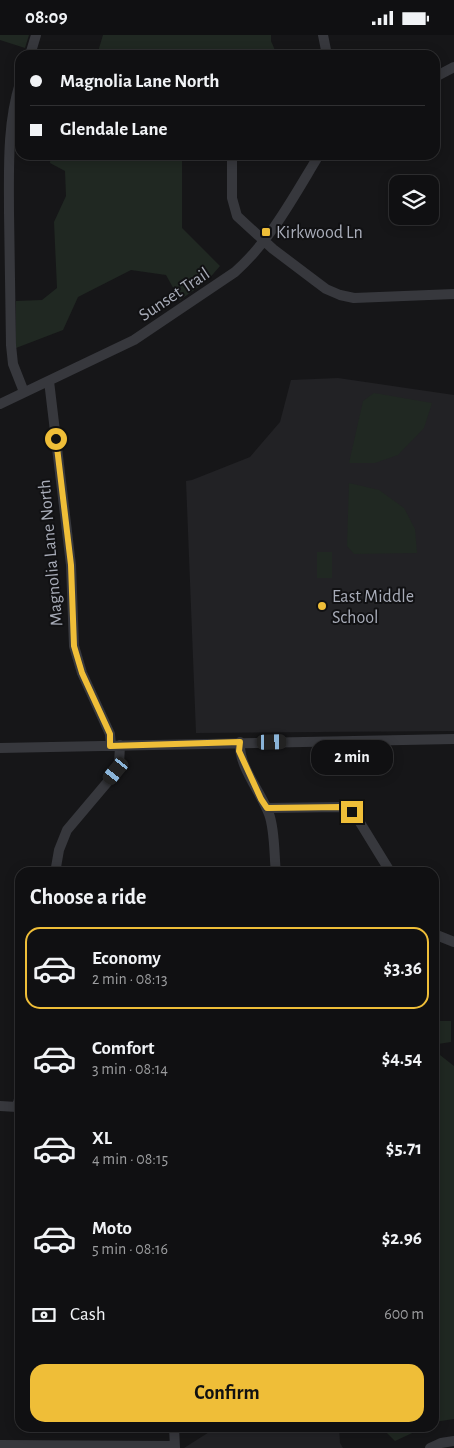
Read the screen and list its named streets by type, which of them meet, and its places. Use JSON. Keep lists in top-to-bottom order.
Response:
{
  "streets": {
    "street": ["Sunset Trail", "Magnolia Lane North"]
  },
  "crossings": [
    ["Sunset Trail", "Magnolia Lane North"]
  ],
  "places": {
    "transit": ["Kirkwood Ln"],
    "other": ["East Middle School"]
  },
  "page": {
    "status": "08:09",
    "banner": ["Magnolia Lane North", "Glendale Lane"],
    "bubble": "2 min",
    "heading": "Choose a ride",
    "list": [
      {
        "name": "Economy",
        "note": "2 min · 08:13",
        "value": "$3.36"
      },
      {
        "name": "Comfort",
        "note": "3 min · 08:14",
        "value": "$4.54"
      },
      {
        "name": "XL",
        "note": "4 min · 08:15",
        "value": "$5.71"
      },
      {
        "name": "Moto",
        "note": "5 min · 08:16",
        "value": "$2.96"
      }
    ],
    "pay": ["Cash", "600 m"],
    "buttons": "Confirm"
  }
}
